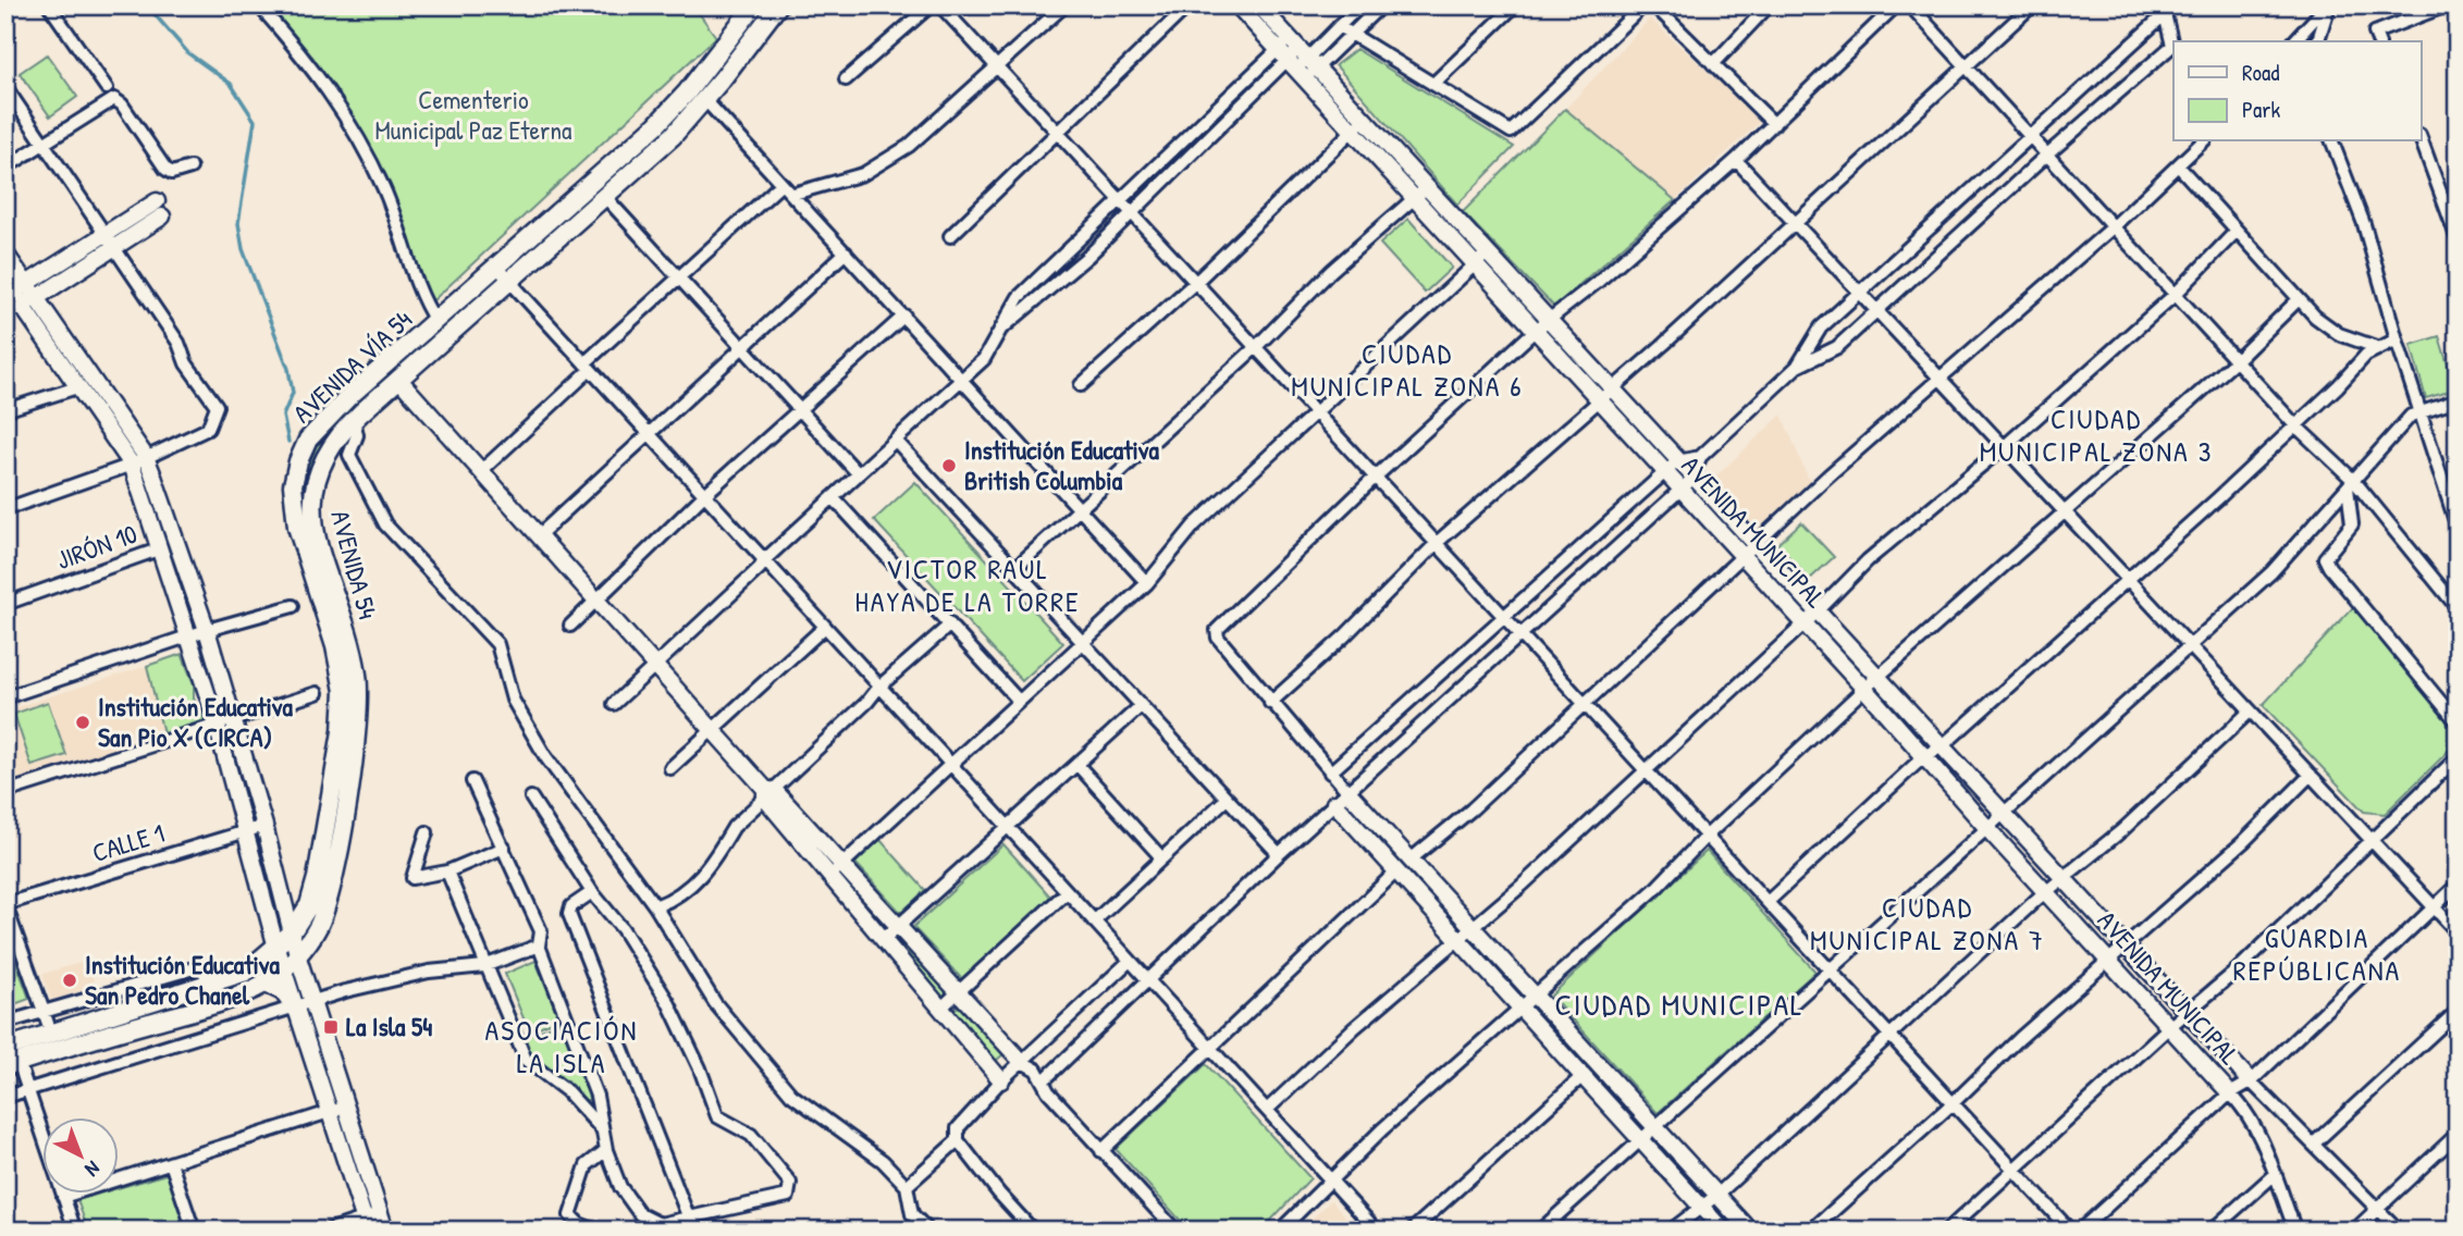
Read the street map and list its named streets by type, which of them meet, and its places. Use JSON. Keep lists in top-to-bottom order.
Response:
{
  "streets": {
    "main road": ["AVENIDA VÍA 54", "AVENIDA 54"],
    "street": ["AVENIDA MUNICIPAL", "JIRÓN 10", "CALLE 1"]
  },
  "districts": [
    "CIUDAD MUNICIPAL ZONA 6",
    "CIUDAD MUNICIPAL ZONA 3",
    "VICTOR RAUL HAYA DE LA TORRE",
    "CIUDAD MUNICIPAL ZONA 7",
    "GUARDIA REPÚBLICANA",
    "CIUDAD MUNICIPAL",
    "ASOCIACIÓN LA ISLA"
  ],
  "parks": ["Cementerio Municipal Paz Eterna"],
  "places": {
    "other": ["Institución Educativa British Columbia", "Institución Educativa San Pio X (CIRCA)", "Institución Educativa San Pedro Chanel"],
    "transit": ["La Isla 54"]
  },
  "legend": ["Road", "Park"],
  "north": "bottom right"
}
